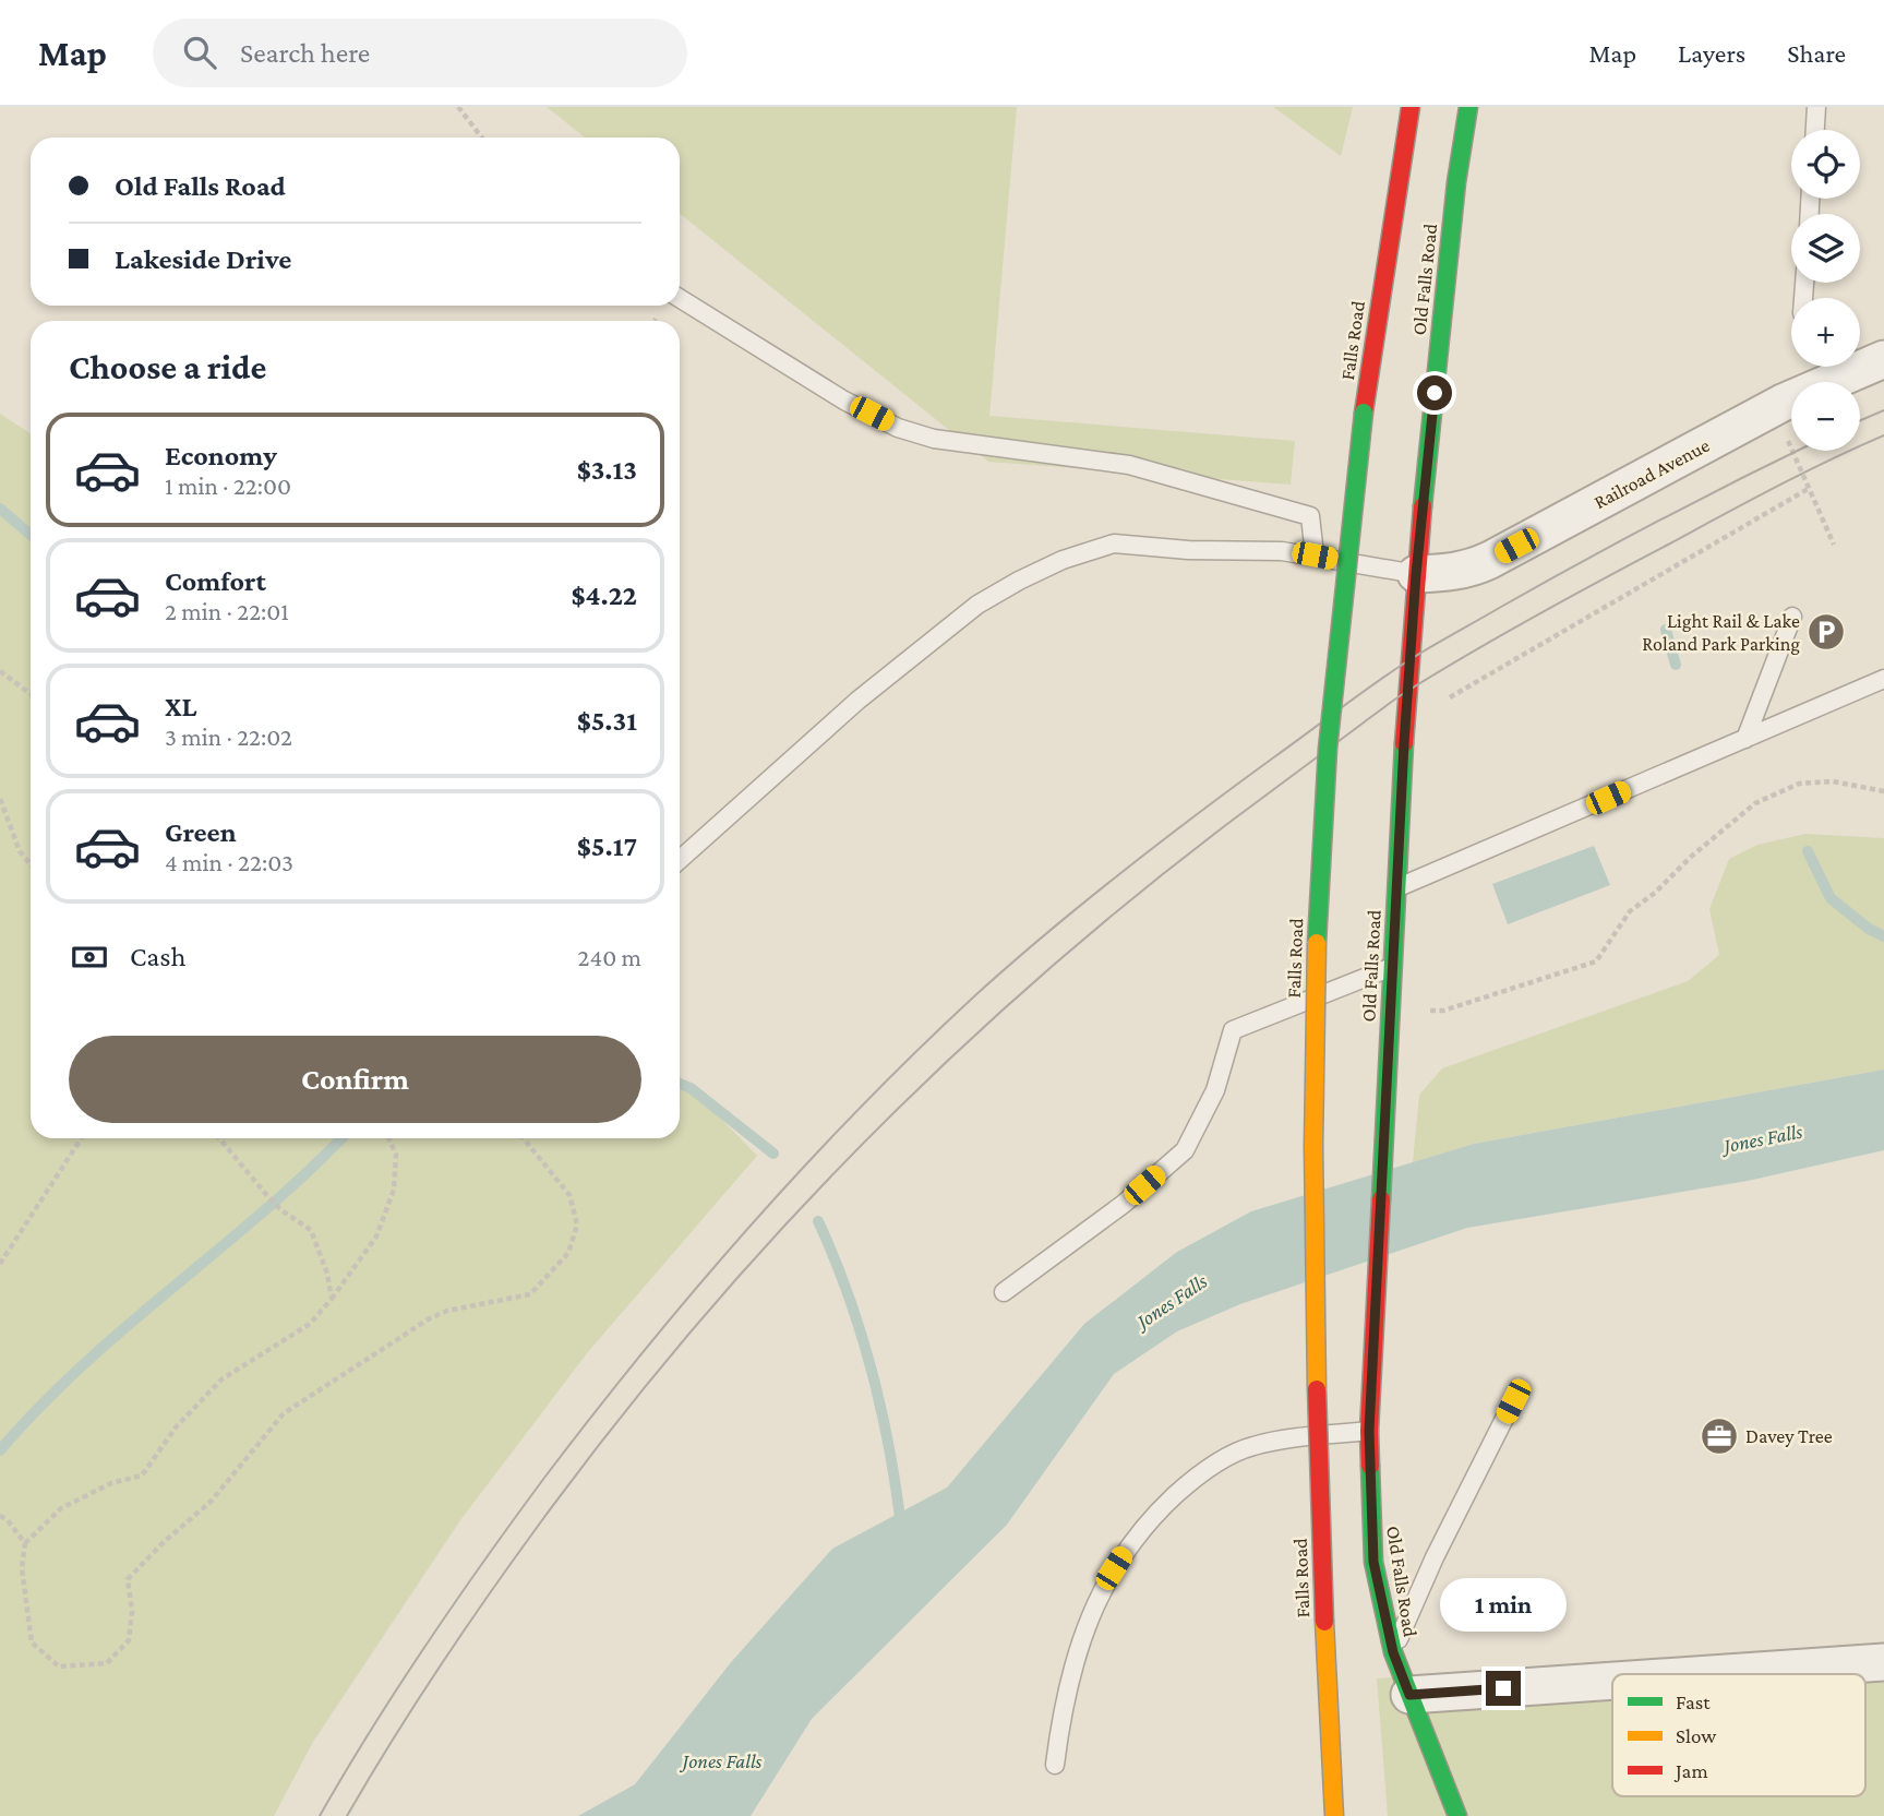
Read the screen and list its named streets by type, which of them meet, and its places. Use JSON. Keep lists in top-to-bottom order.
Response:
{
  "streets": {
    "street": ["Old Falls Road", "Falls Road", "Railroad Avenue"]
  },
  "crossings": [
    ["Old Falls Road", "Railroad Avenue"]
  ],
  "water": ["Jones Falls"],
  "places": {
    "parking": ["Light Rail & Lake Roland Park Parking"],
    "office": ["Davey Tree"]
  },
  "legend": ["Fast", "Slow", "Jam"],
  "page": {
    "header": "Map",
    "search": "Search here",
    "nav": ["Map", "Layers", "Share"],
    "map_buttons": ["+", "−"],
    "banner": ["Old Falls Road", "Lakeside Drive"],
    "heading": "Choose a ride",
    "list": [
      {
        "name": "Economy",
        "note": "1 min · 22:00",
        "value": "$3.13"
      },
      {
        "name": "Comfort",
        "note": "2 min · 22:01",
        "value": "$4.22"
      },
      {
        "name": "XL",
        "note": "3 min · 22:02",
        "value": "$5.31"
      },
      {
        "name": "Green",
        "note": "4 min · 22:03",
        "value": "$5.17"
      }
    ],
    "pay": ["Cash", "240 m"],
    "buttons": "Confirm",
    "bubble": "1 min"
  }
}
